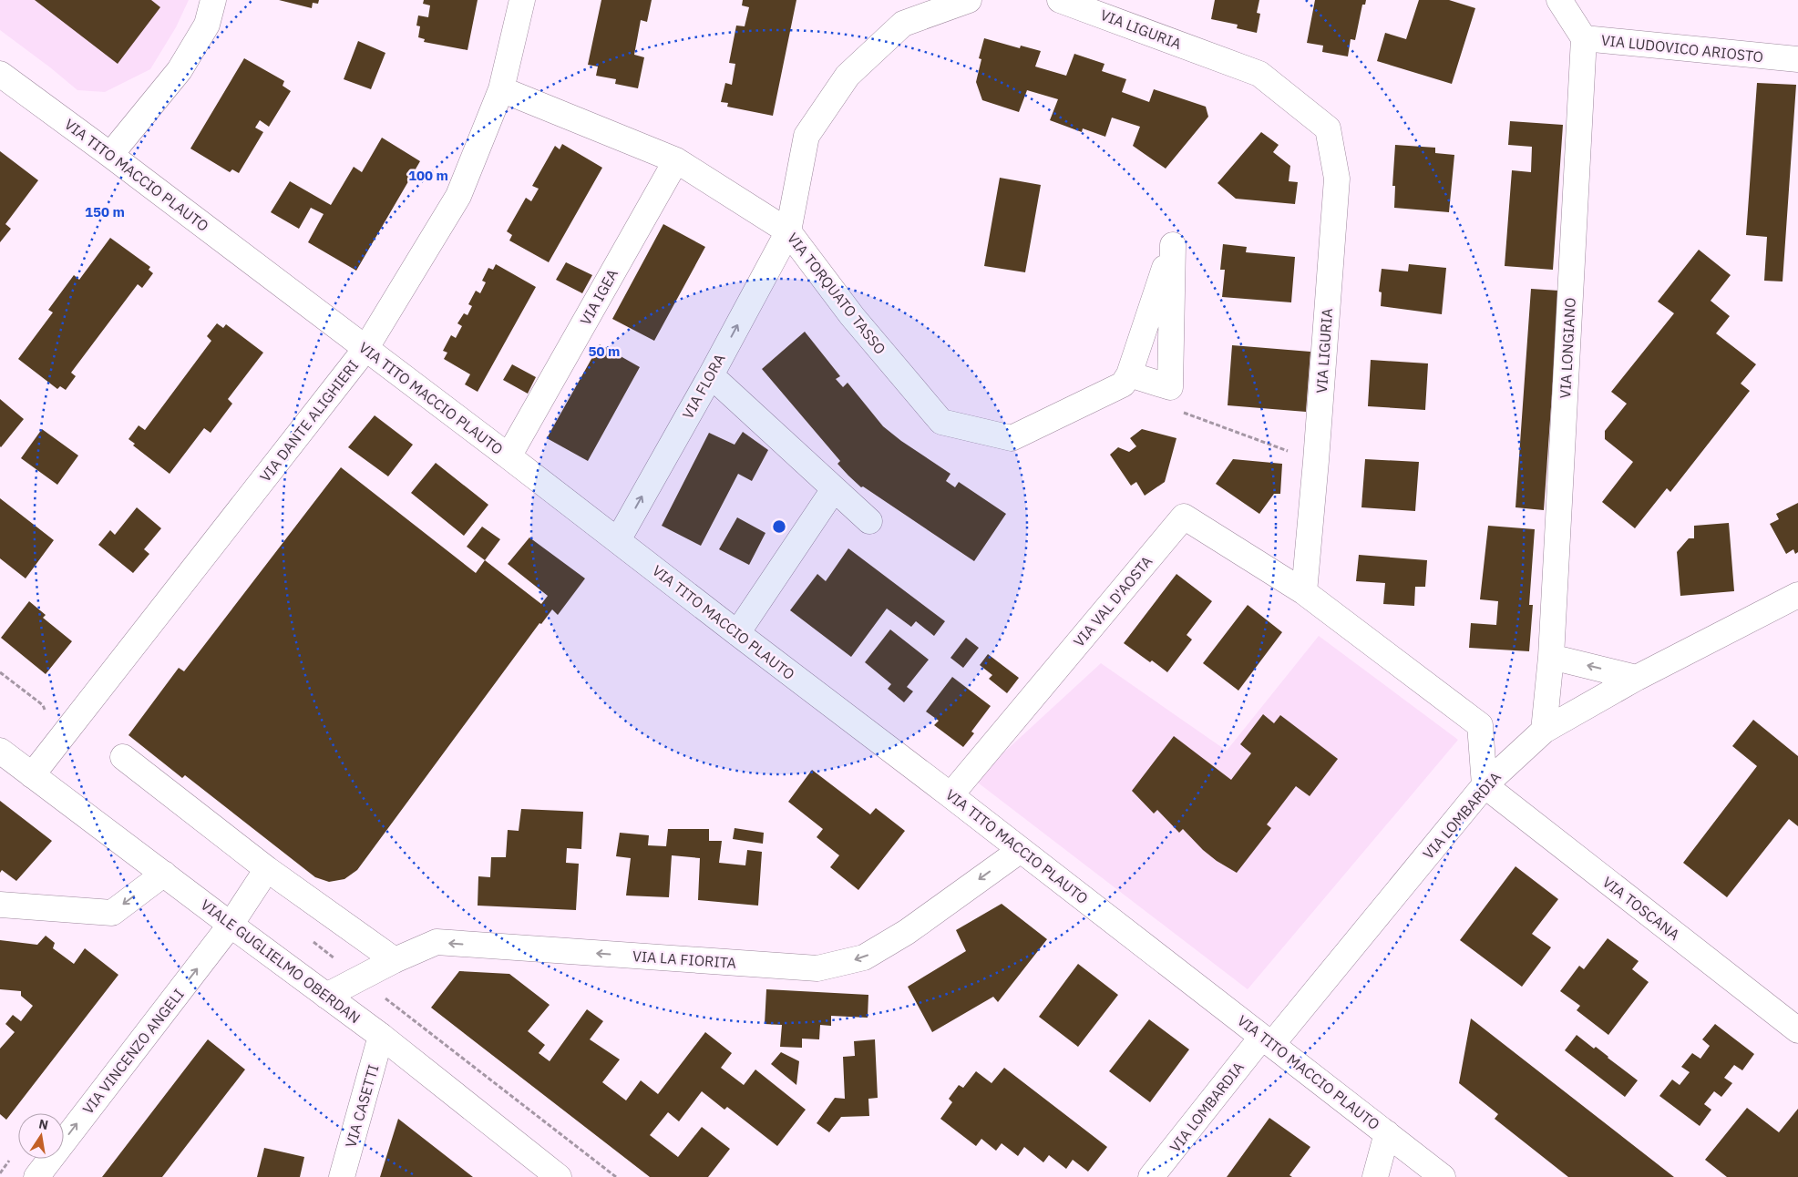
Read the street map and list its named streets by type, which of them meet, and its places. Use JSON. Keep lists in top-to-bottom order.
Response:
{
  "streets": {
    "street": [
      "VIA LIGURIA",
      "VIA LUDOVICO ARIOSTO",
      "VIA TITO MACCIO PLAUTO",
      "VIA TORQUATO TASSO",
      "VIA IGEA",
      "VIA LONGIANO",
      "VIA FLORA",
      "VIA DANTE ALIGHIERI",
      "VIA VAL D'AOSTA",
      "VIA LOMBARDIA",
      "VIA TOSCANA",
      "VIA LA FIORITA",
      "VIALE GUGLIELMO OBERDAN",
      "VIA VINCENZO ANGELI",
      "VIA CASETTI"
    ]
  },
  "crossings": [
    ["VIA LIGURIA", "VIA VAL D'AOSTA"],
    ["VIA LUDOVICO ARIOSTO", "VIA LONGIANO"],
    ["VIA TITO MACCIO PLAUTO", "VIA IGEA"],
    ["VIA TITO MACCIO PLAUTO", "VIA FLORA"],
    ["VIA TITO MACCIO PLAUTO", "VIA DANTE ALIGHIERI"],
    ["VIA TITO MACCIO PLAUTO", "VIA VAL D'AOSTA"],
    ["VIA TITO MACCIO PLAUTO", "VIA LOMBARDIA"],
    ["VIA TITO MACCIO PLAUTO", "VIA LA FIORITA"],
    ["VIA TORQUATO TASSO", "VIA IGEA"],
    ["VIA TORQUATO TASSO", "VIA FLORA"],
    ["VIA TORQUATO TASSO", "VIA DANTE ALIGHIERI"],
    ["VIA LONGIANO", "VIA LOMBARDIA"],
    ["VIA DANTE ALIGHIERI", "VIALE GUGLIELMO OBERDAN"],
    ["VIA LOMBARDIA", "VIA TOSCANA"],
    ["VIA LA FIORITA", "VIALE GUGLIELMO OBERDAN"],
    ["VIALE GUGLIELMO OBERDAN", "VIA VINCENZO ANGELI"],
    ["VIALE GUGLIELMO OBERDAN", "VIA CASETTI"]
  ],
  "one_way": ["VIA LA FIORITA", "VIA VINCENZO ANGELI"],
  "north": "top",
  "rings": ["100 m", "150 m", "50 m"]
}
